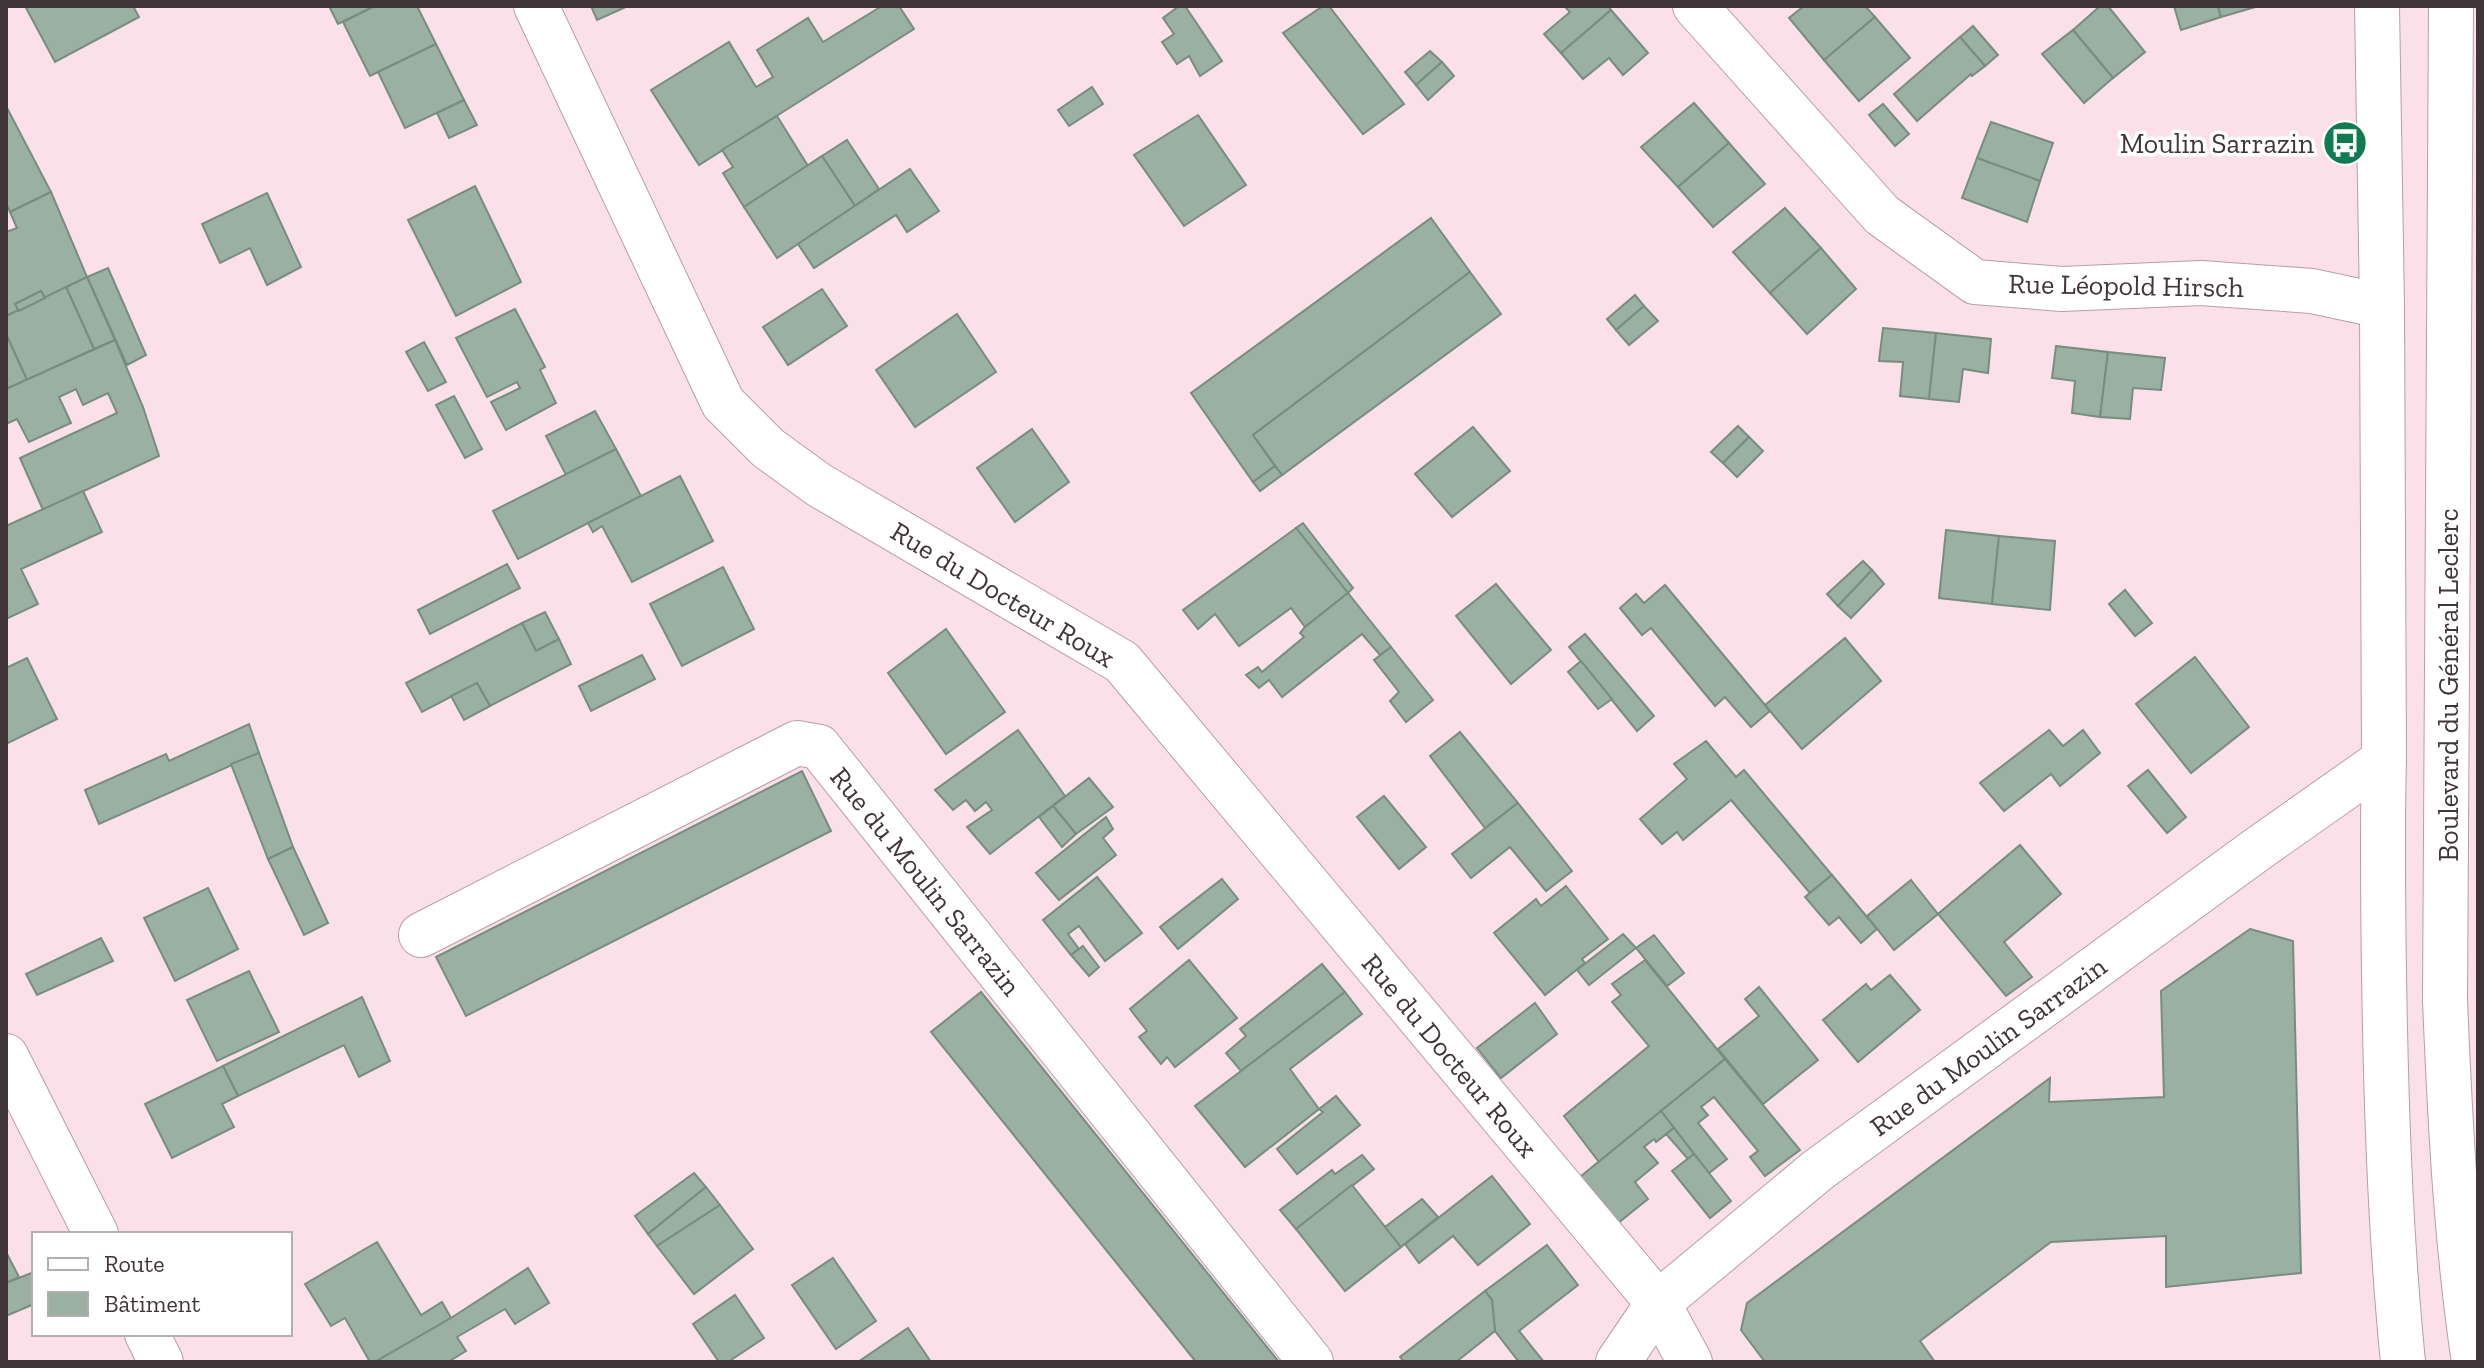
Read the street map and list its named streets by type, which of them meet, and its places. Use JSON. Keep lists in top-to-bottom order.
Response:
{
  "streets": {
    "street": [
      "Rue Léopold Hirsch",
      "Rue du Docteur Roux",
      "Boulevard du Général Leclerc",
      "Rue du Moulin Sarrazin"
    ]
  },
  "crossings": [
    ["Rue du Docteur Roux", "Rue du Moulin Sarrazin"]
  ],
  "places": {
    "bus stop": ["Moulin Sarrazin"]
  },
  "legend": ["Route", "Bâtiment"]
}
